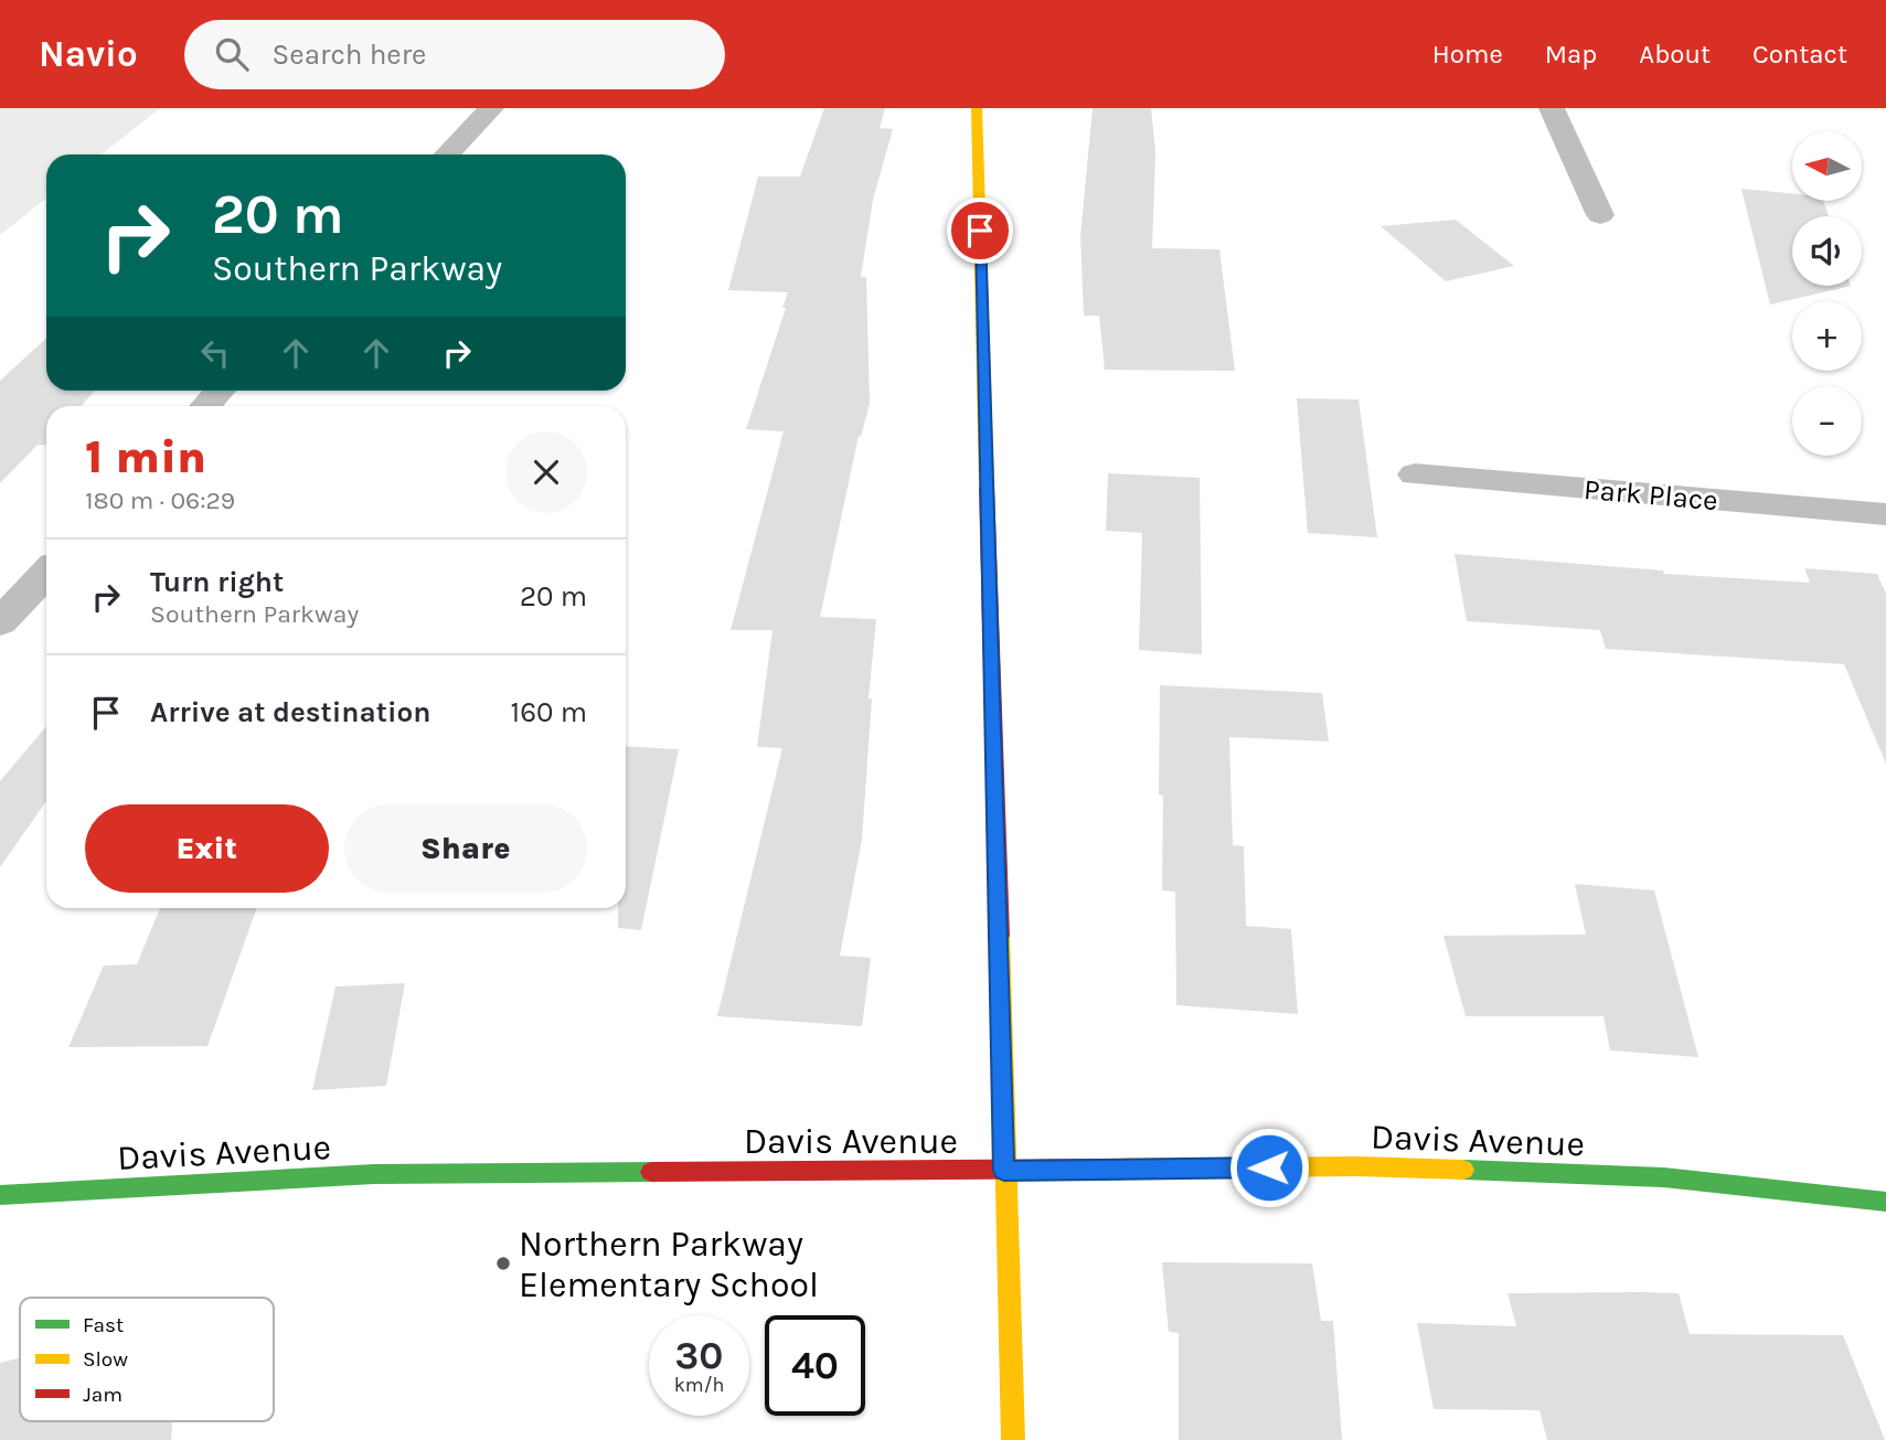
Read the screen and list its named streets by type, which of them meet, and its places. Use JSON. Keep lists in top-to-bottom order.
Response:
{
  "streets": {
    "street": ["Park Place", "Davis Avenue"]
  },
  "places": ["Northern Parkway Elementary School"],
  "legend": ["Fast", "Slow", "Jam"],
  "north": "left",
  "page": {
    "header": "Navio",
    "search": "Search here",
    "nav": [
      "Home",
      "Map",
      "About",
      "Contact"
    ],
    "map_buttons": ["+", "−"],
    "turn": ["20 m", "Southern Parkway"],
    "heading": ["1 min", "180 m · 06:29"],
    "list": [
      {
        "name": "Turn right",
        "note": "Southern Parkway",
        "value": "20 m"
      },
      {
        "name": "Arrive at destination",
        "value": "160 m"
      }
    ],
    "buttons": ["Exit", "Share"],
    "speed": "30 km/h",
    "limit": "40"
  }
}
